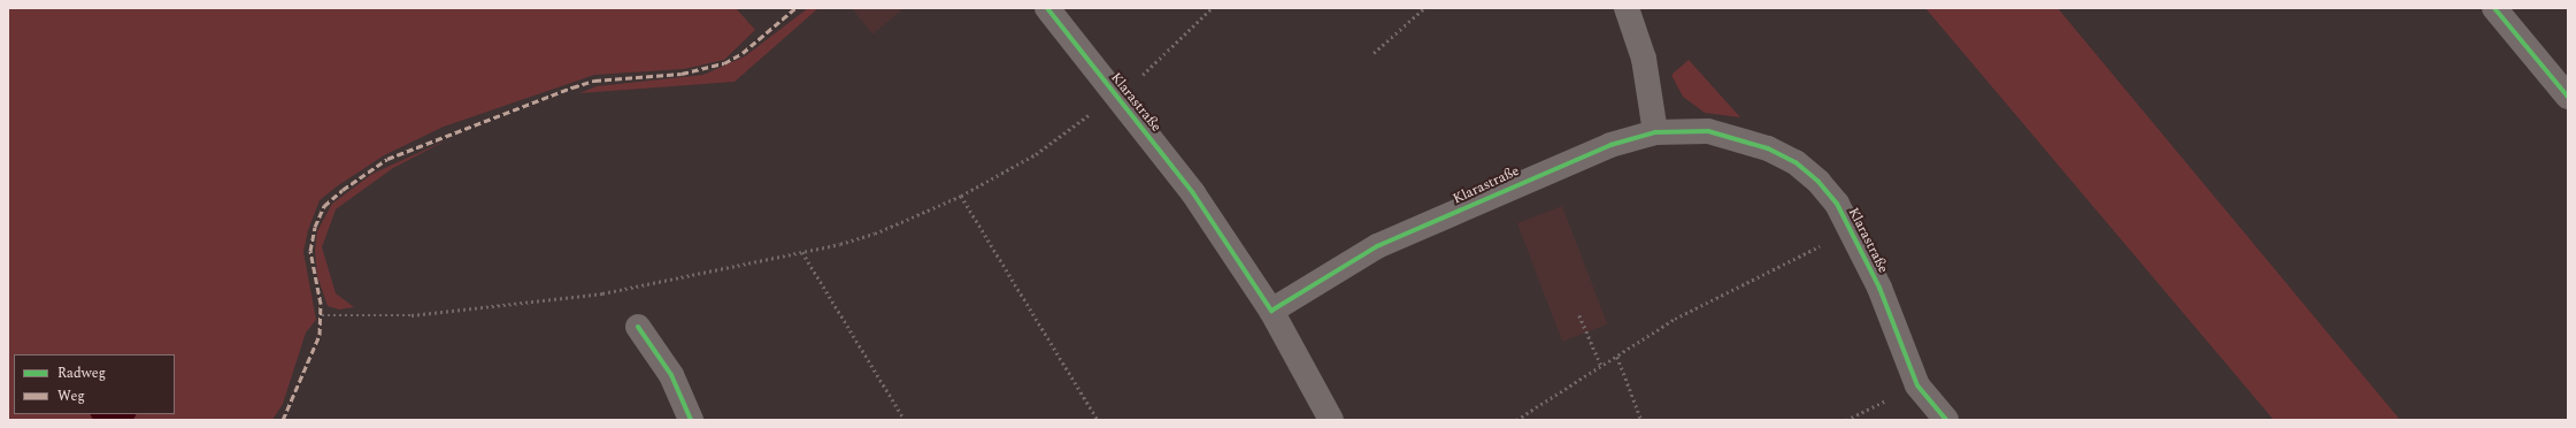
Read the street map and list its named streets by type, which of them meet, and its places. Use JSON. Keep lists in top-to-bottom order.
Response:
{
  "streets": {
    "street": ["Klarastraße"]
  },
  "legend": ["Radweg", "Weg"]
}
